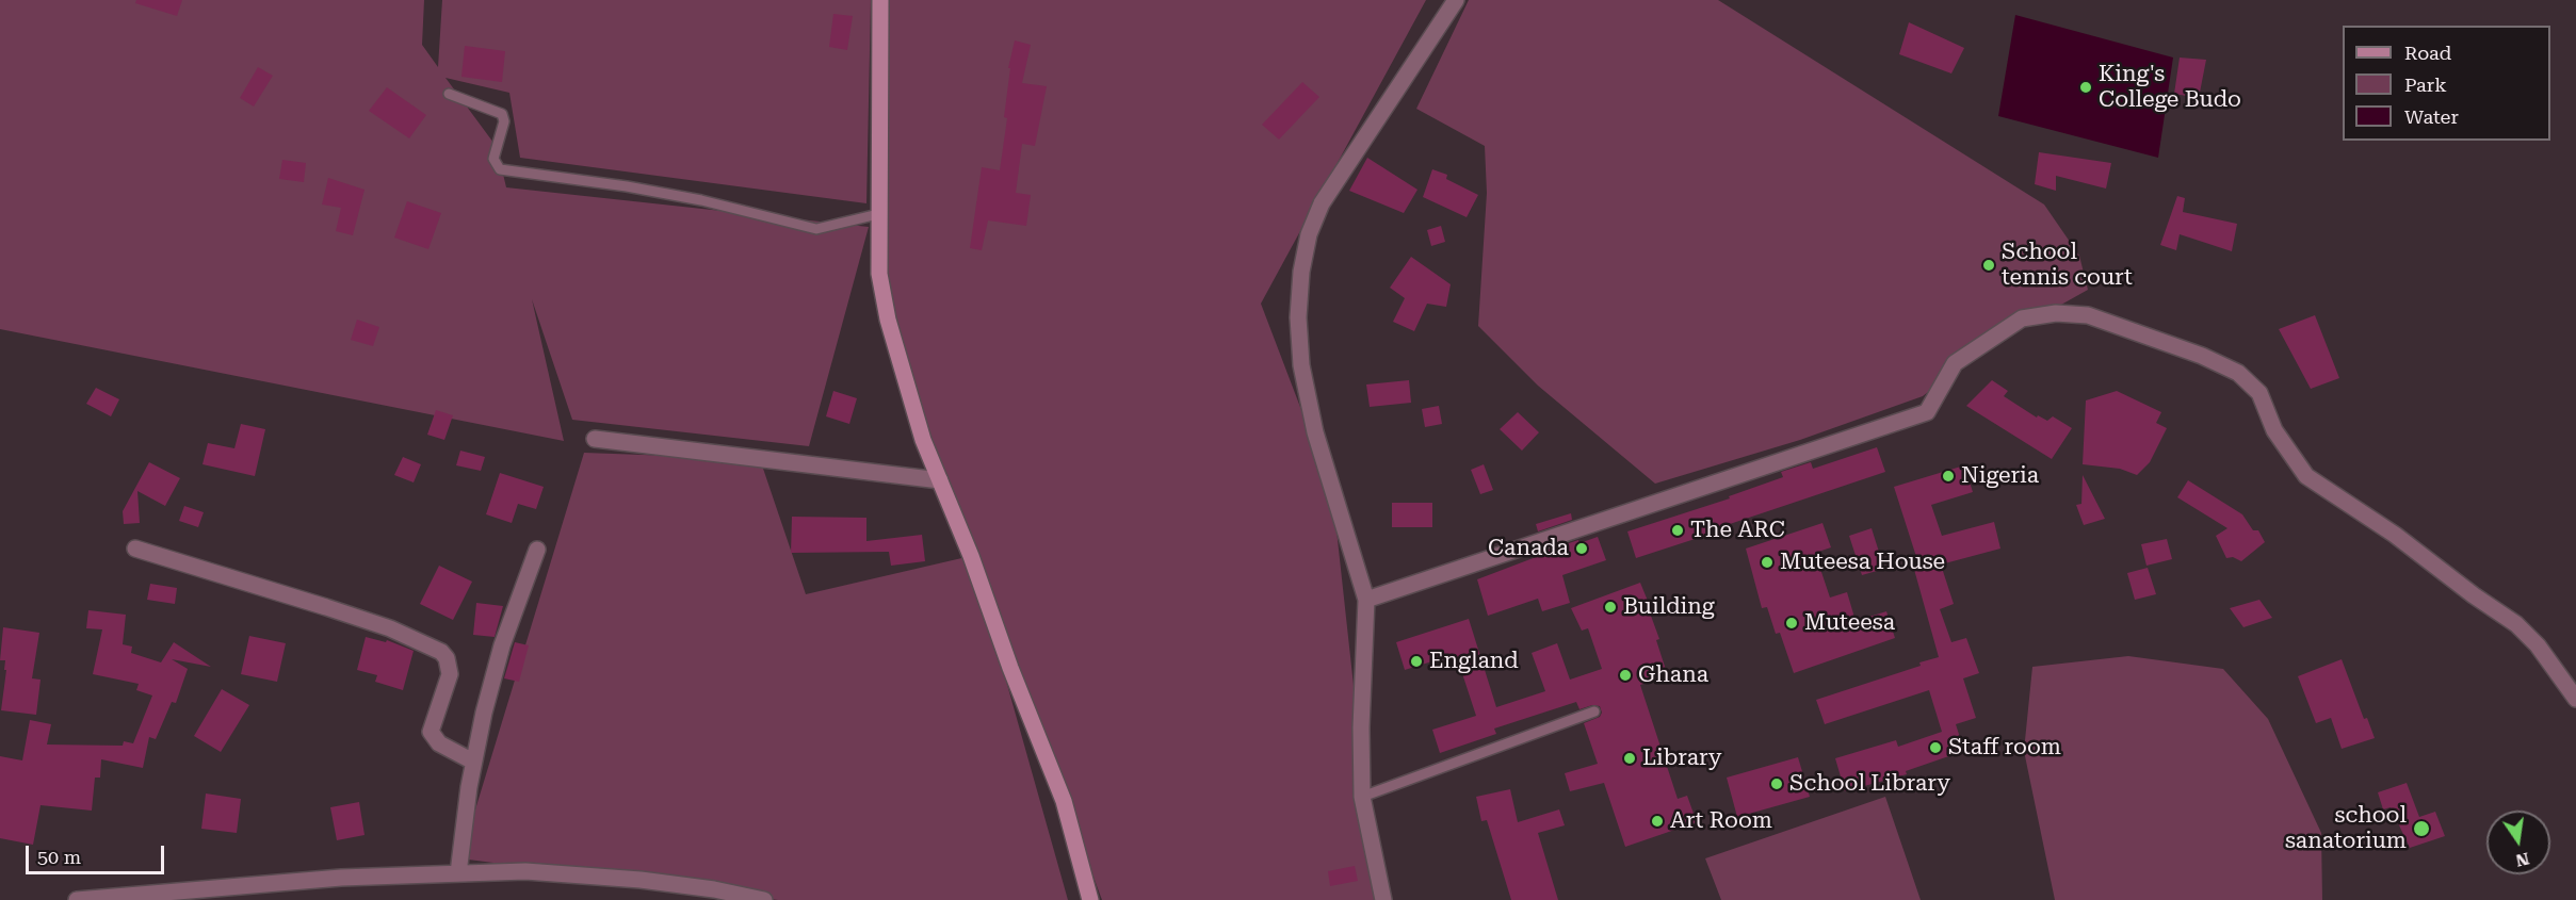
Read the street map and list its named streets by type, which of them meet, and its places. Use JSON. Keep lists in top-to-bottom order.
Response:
{
  "places": [
    "King's College Budo",
    "School tennis court",
    "Nigeria",
    "The ARC",
    "Canada",
    "Muteesa House",
    "Building",
    "Muteesa",
    "England",
    "Ghana",
    "Staff room",
    "Library",
    "School Library",
    "Art Room",
    "school sanatorium"
  ],
  "legend": ["Road", "Park", "Water"],
  "scale_bar": "50 m",
  "north": "bottom"
}
